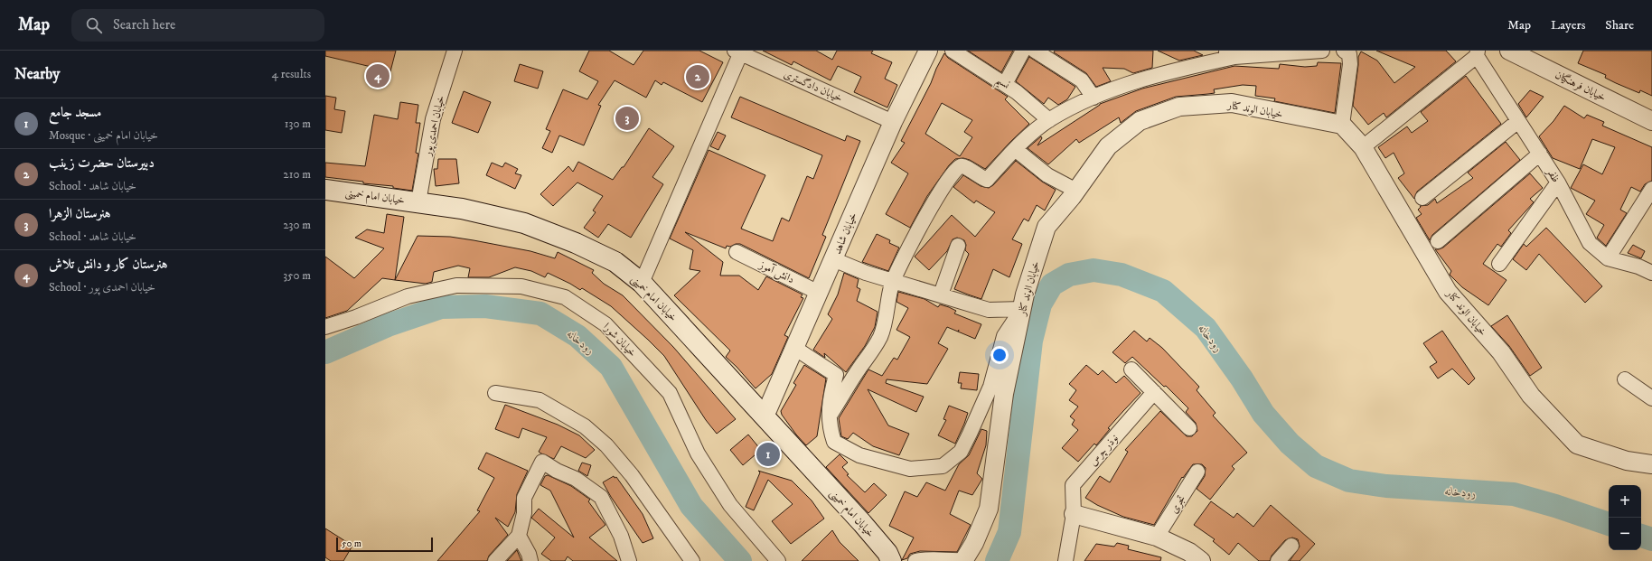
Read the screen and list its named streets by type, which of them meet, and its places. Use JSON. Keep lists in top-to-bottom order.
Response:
{
  "streets": {
    "main road": ["خیابان امام خمینی"],
    "street": [
      "نسیم",
      "خیابان دادگستری",
      "خیابان فرهنگیان",
      "خیابان الوند کنار",
      "خیابان احمدی پور",
      "ظفر",
      "خیابان شاهد",
      "دانش آموز",
      "خیابان شورا",
      "نوذر چرس",
      "تجری"
    ]
  },
  "crossings": [
    ["خیابان دادگستری", "خیابان شاهد"],
    ["خیابان احمدی پور", "خیابان امام خمینی"],
    ["خیابان امام خمینی", "خیابان شاهد"],
    ["خیابان شاهد", "دانش آموز"]
  ],
  "water": ["رودخانه"],
  "scale_bar": "50 m",
  "page": {
    "header": "Map",
    "search": "Search here",
    "nav": ["Map", "Layers", "Share"],
    "heading": ["Nearby", "4 results"],
    "pins": [
      "4",
      "2",
      "3",
      "1"
    ],
    "list": [
      {
        "mark": "1",
        "name": "مسجد جامع",
        "note": "Mosque · خیابان امام خمینی",
        "value": "130 m"
      },
      {
        "mark": "2",
        "name": "دبیرستان حضرت زینب",
        "note": "School · خیابان شاهد",
        "value": "210 m"
      },
      {
        "mark": "3",
        "name": "هنرستان الزهرا",
        "note": "School · خیابان شاهد",
        "value": "230 m"
      },
      {
        "mark": "4",
        "name": "هنرستان کار و دانش تلاش",
        "note": "School · خیابان احمدی پور",
        "value": "350 m"
      }
    ],
    "map_buttons": ["+", "−"],
    "scale": "50 m"
  }
}
